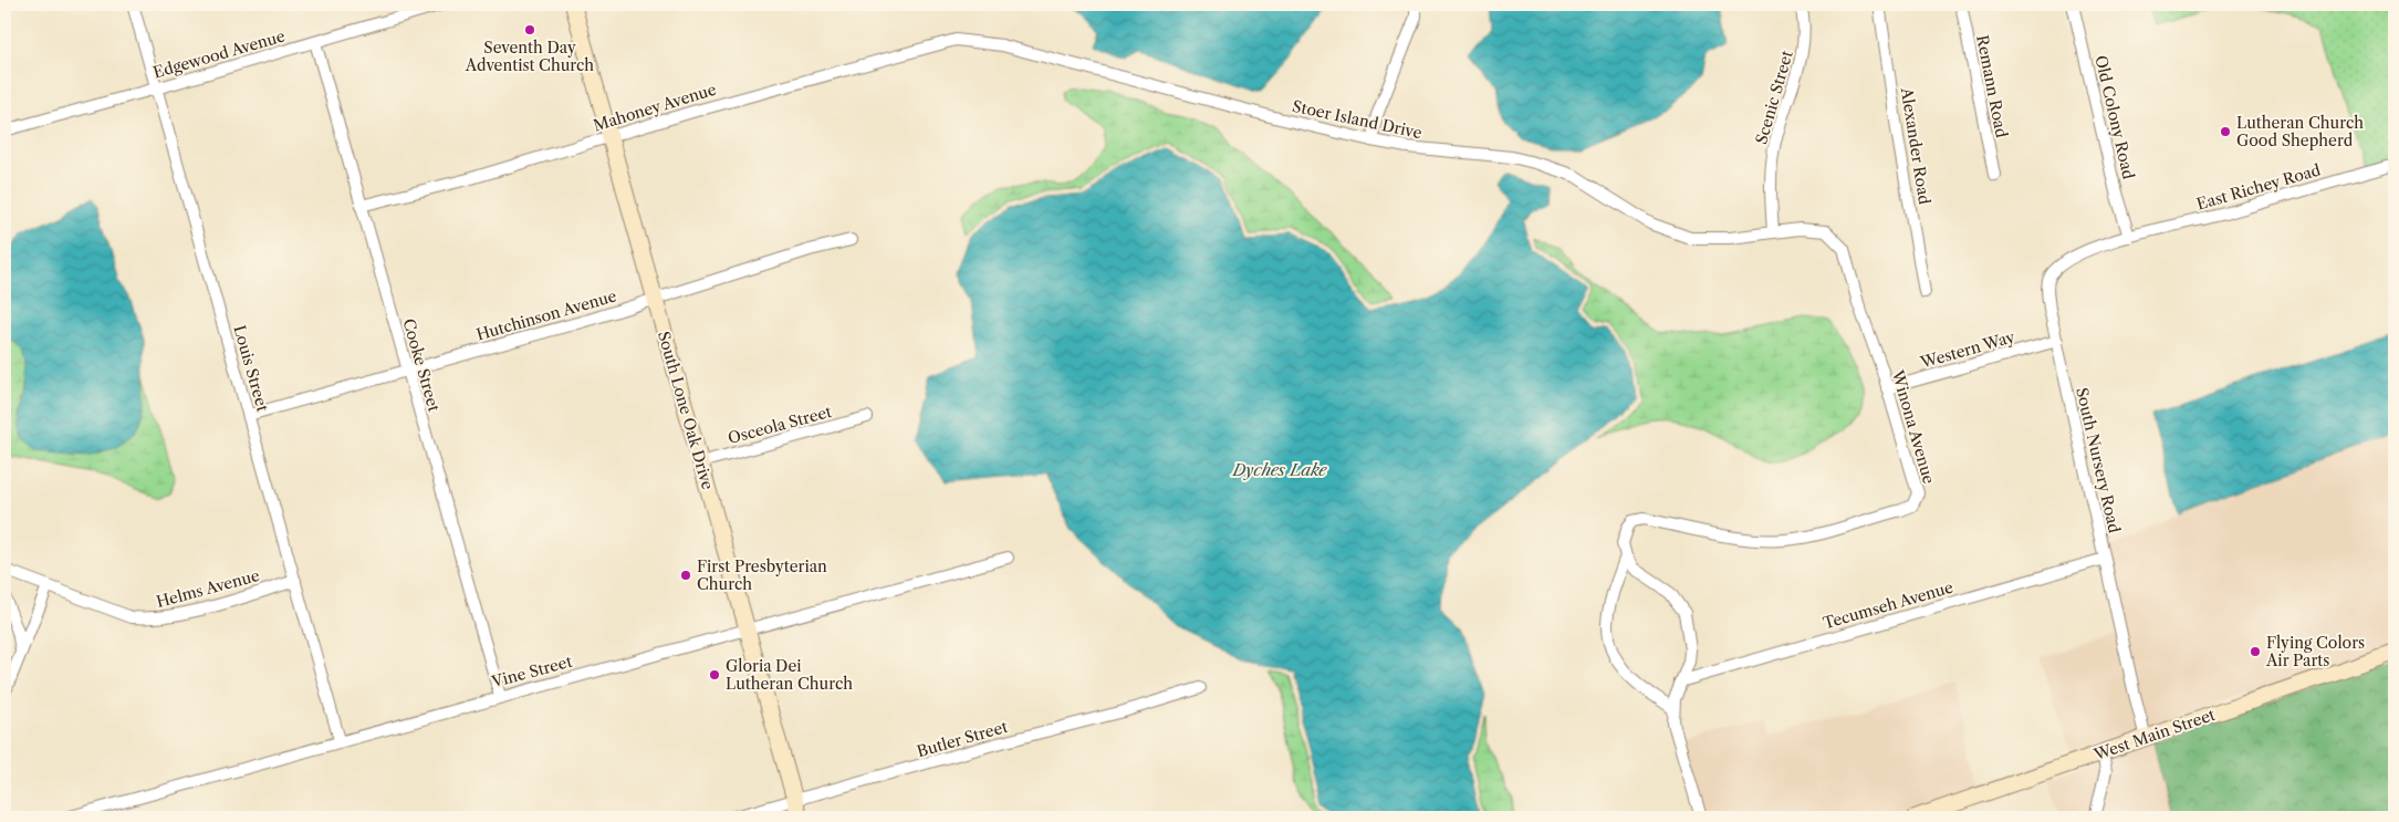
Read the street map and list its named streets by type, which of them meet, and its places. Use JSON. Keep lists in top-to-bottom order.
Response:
{
  "streets": {
    "street": [
      "Edgewood Avenue",
      "Remann Road",
      "Scenic Street",
      "Mahoney Avenue",
      "Old Colony Road",
      "Stoer Island Drive",
      "Alexander Road",
      "East Richey Road",
      "Hutchinson Avenue",
      "Western Way",
      "Cooke Street",
      "Louis Street",
      "South Lone Oak Drive",
      "Osceola Street",
      "Winona Avenue",
      "South Nursery Road",
      "Helms Avenue",
      "Tecumseh Avenue",
      "Vine Street",
      "West Main Street",
      "Butler Street"
    ]
  },
  "crossings": [
    ["Edgewood Avenue", "Cooke Street"],
    ["Edgewood Avenue", "Louis Street"],
    ["Scenic Street", "Stoer Island Drive"],
    ["Scenic Street", "Winona Avenue"],
    ["Mahoney Avenue", "Stoer Island Drive"],
    ["Mahoney Avenue", "Cooke Street"],
    ["Mahoney Avenue", "South Lone Oak Drive"],
    ["Old Colony Road", "East Richey Road"],
    ["Old Colony Road", "South Nursery Road"],
    ["Stoer Island Drive", "Winona Avenue"],
    ["East Richey Road", "South Nursery Road"],
    ["Hutchinson Avenue", "Cooke Street"],
    ["Hutchinson Avenue", "Louis Street"],
    ["Hutchinson Avenue", "South Lone Oak Drive"],
    ["Western Way", "Winona Avenue"],
    ["Western Way", "South Nursery Road"],
    ["Cooke Street", "Vine Street"],
    ["Louis Street", "Helms Avenue"],
    ["Louis Street", "Vine Street"],
    ["South Lone Oak Drive", "Osceola Street"],
    ["South Lone Oak Drive", "Vine Street"],
    ["South Lone Oak Drive", "Butler Street"],
    ["South Nursery Road", "Tecumseh Avenue"],
    ["South Nursery Road", "West Main Street"]
  ],
  "water": ["Dyches Lake"],
  "places": [
    "Seventh Day Adventist Church",
    "Lutheran Church Good Shepherd",
    "First Presbyterian Church",
    "Flying Colors Air Parts",
    "Gloria Dei Lutheran Church"
  ]
}
